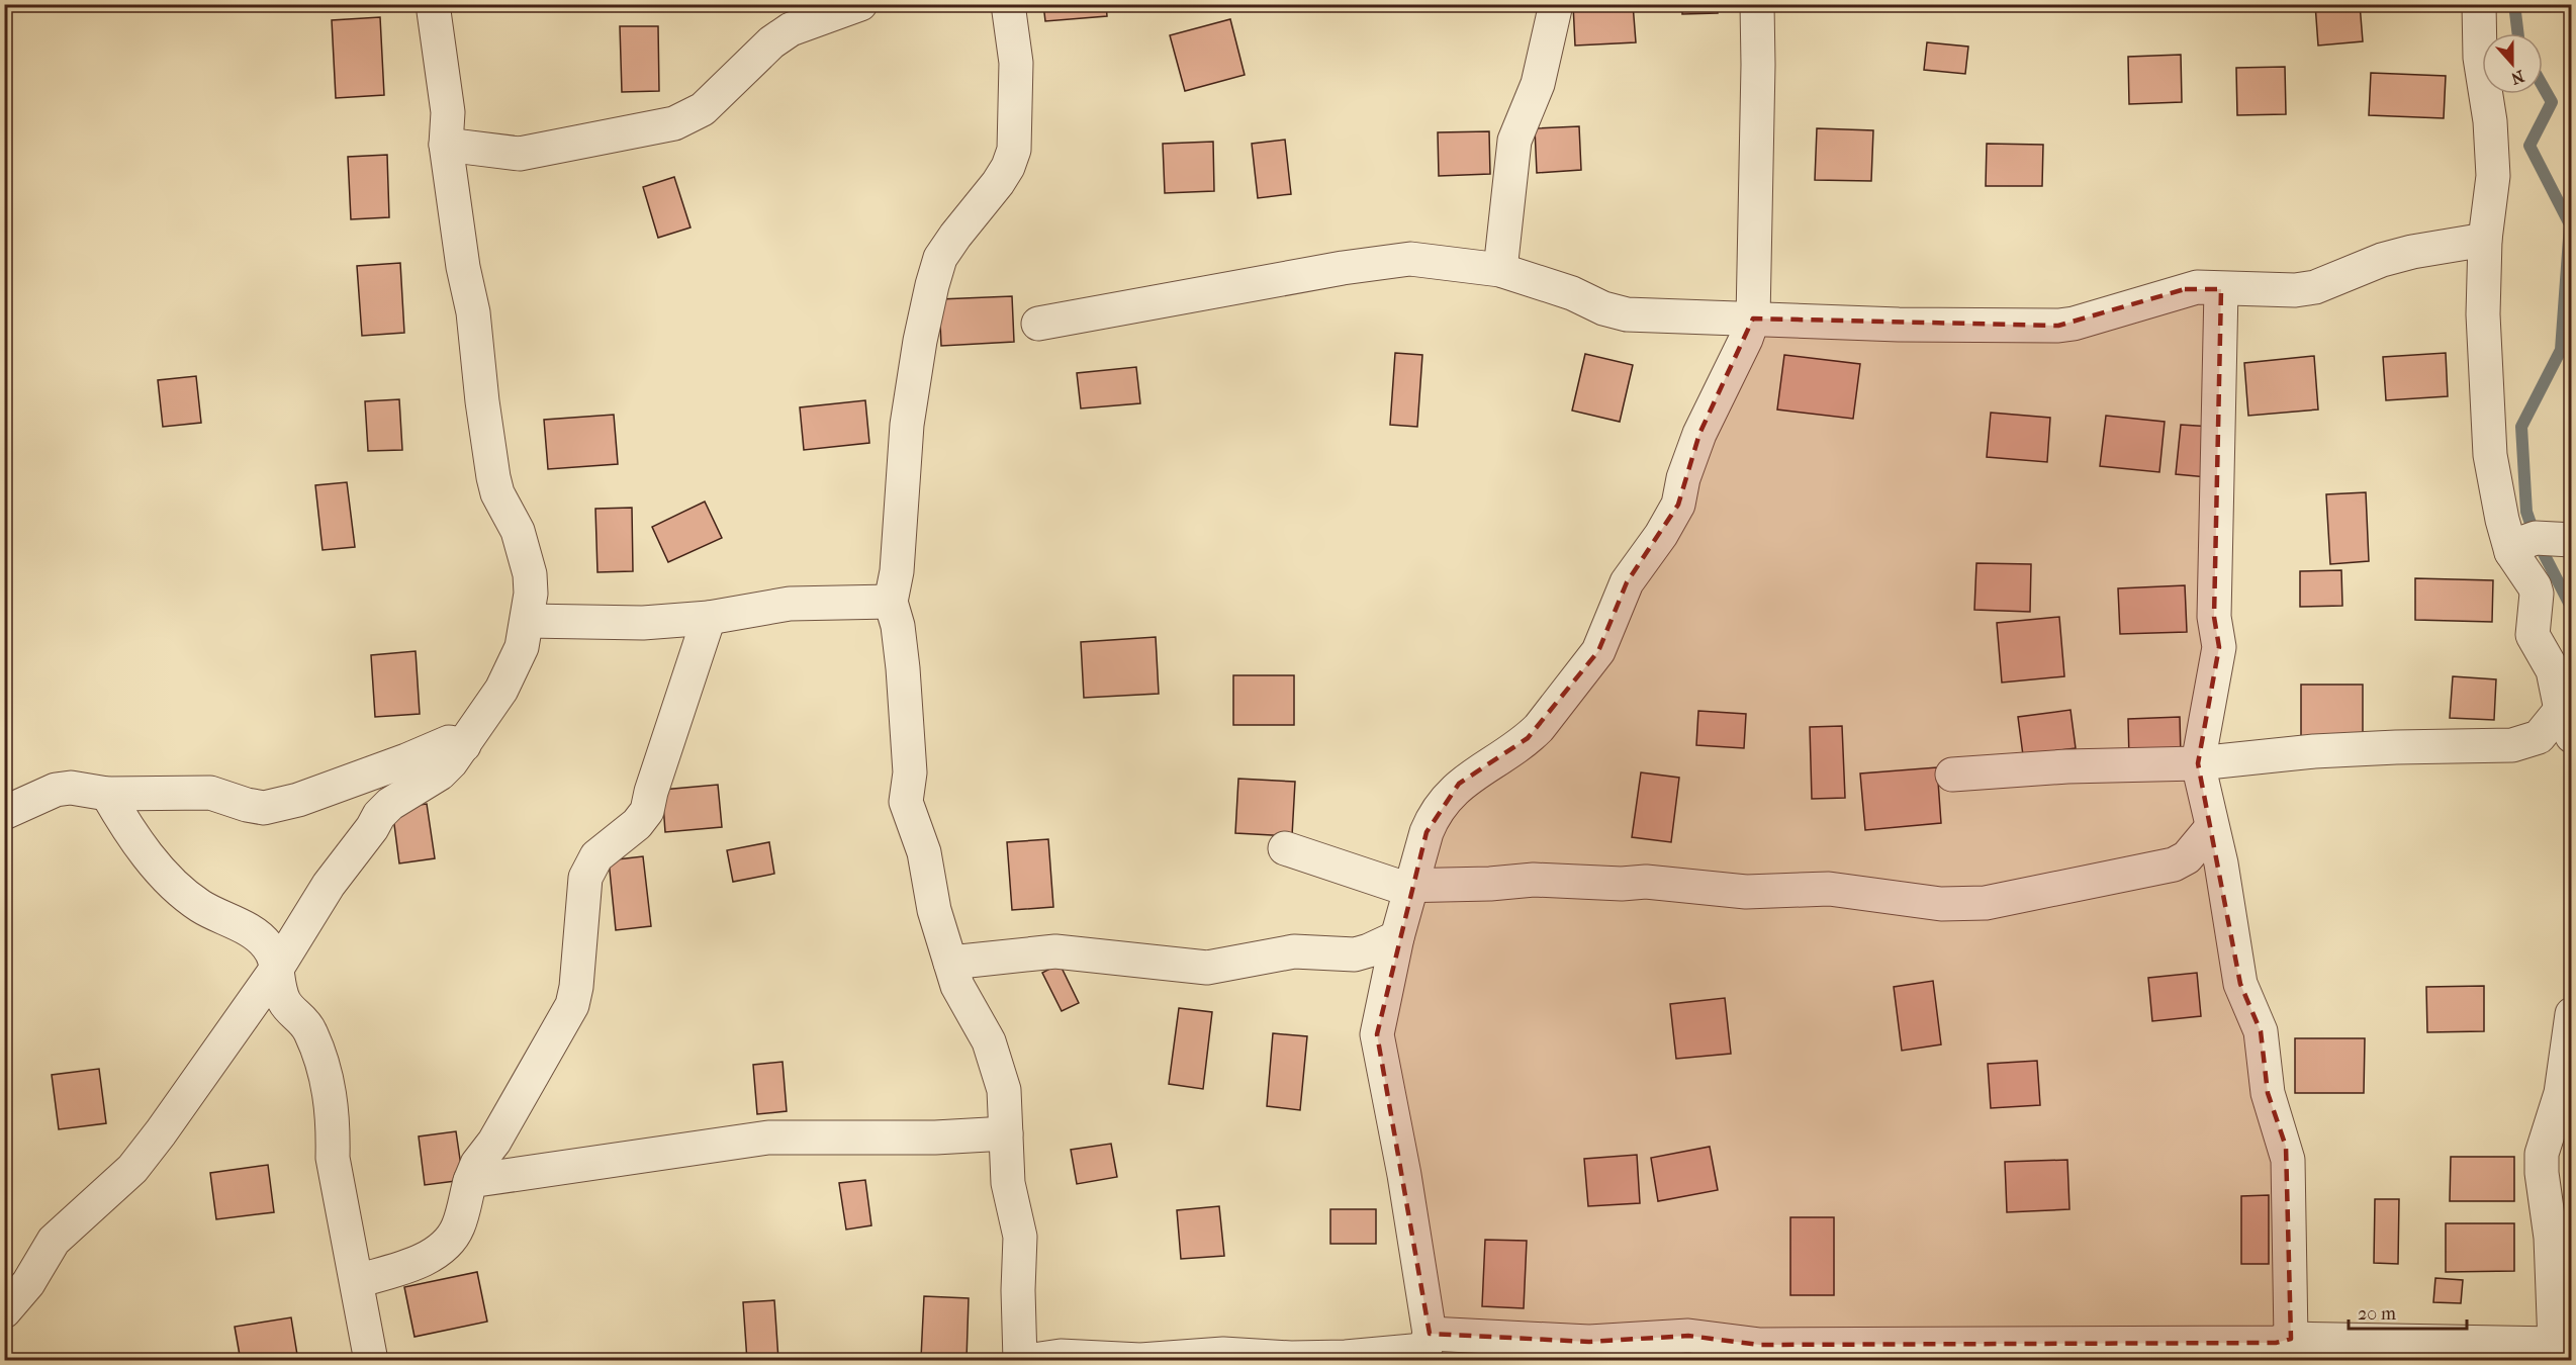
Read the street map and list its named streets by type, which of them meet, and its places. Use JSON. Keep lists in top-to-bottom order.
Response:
{
  "scale_bar": "20 m",
  "north": "bottom"
}
